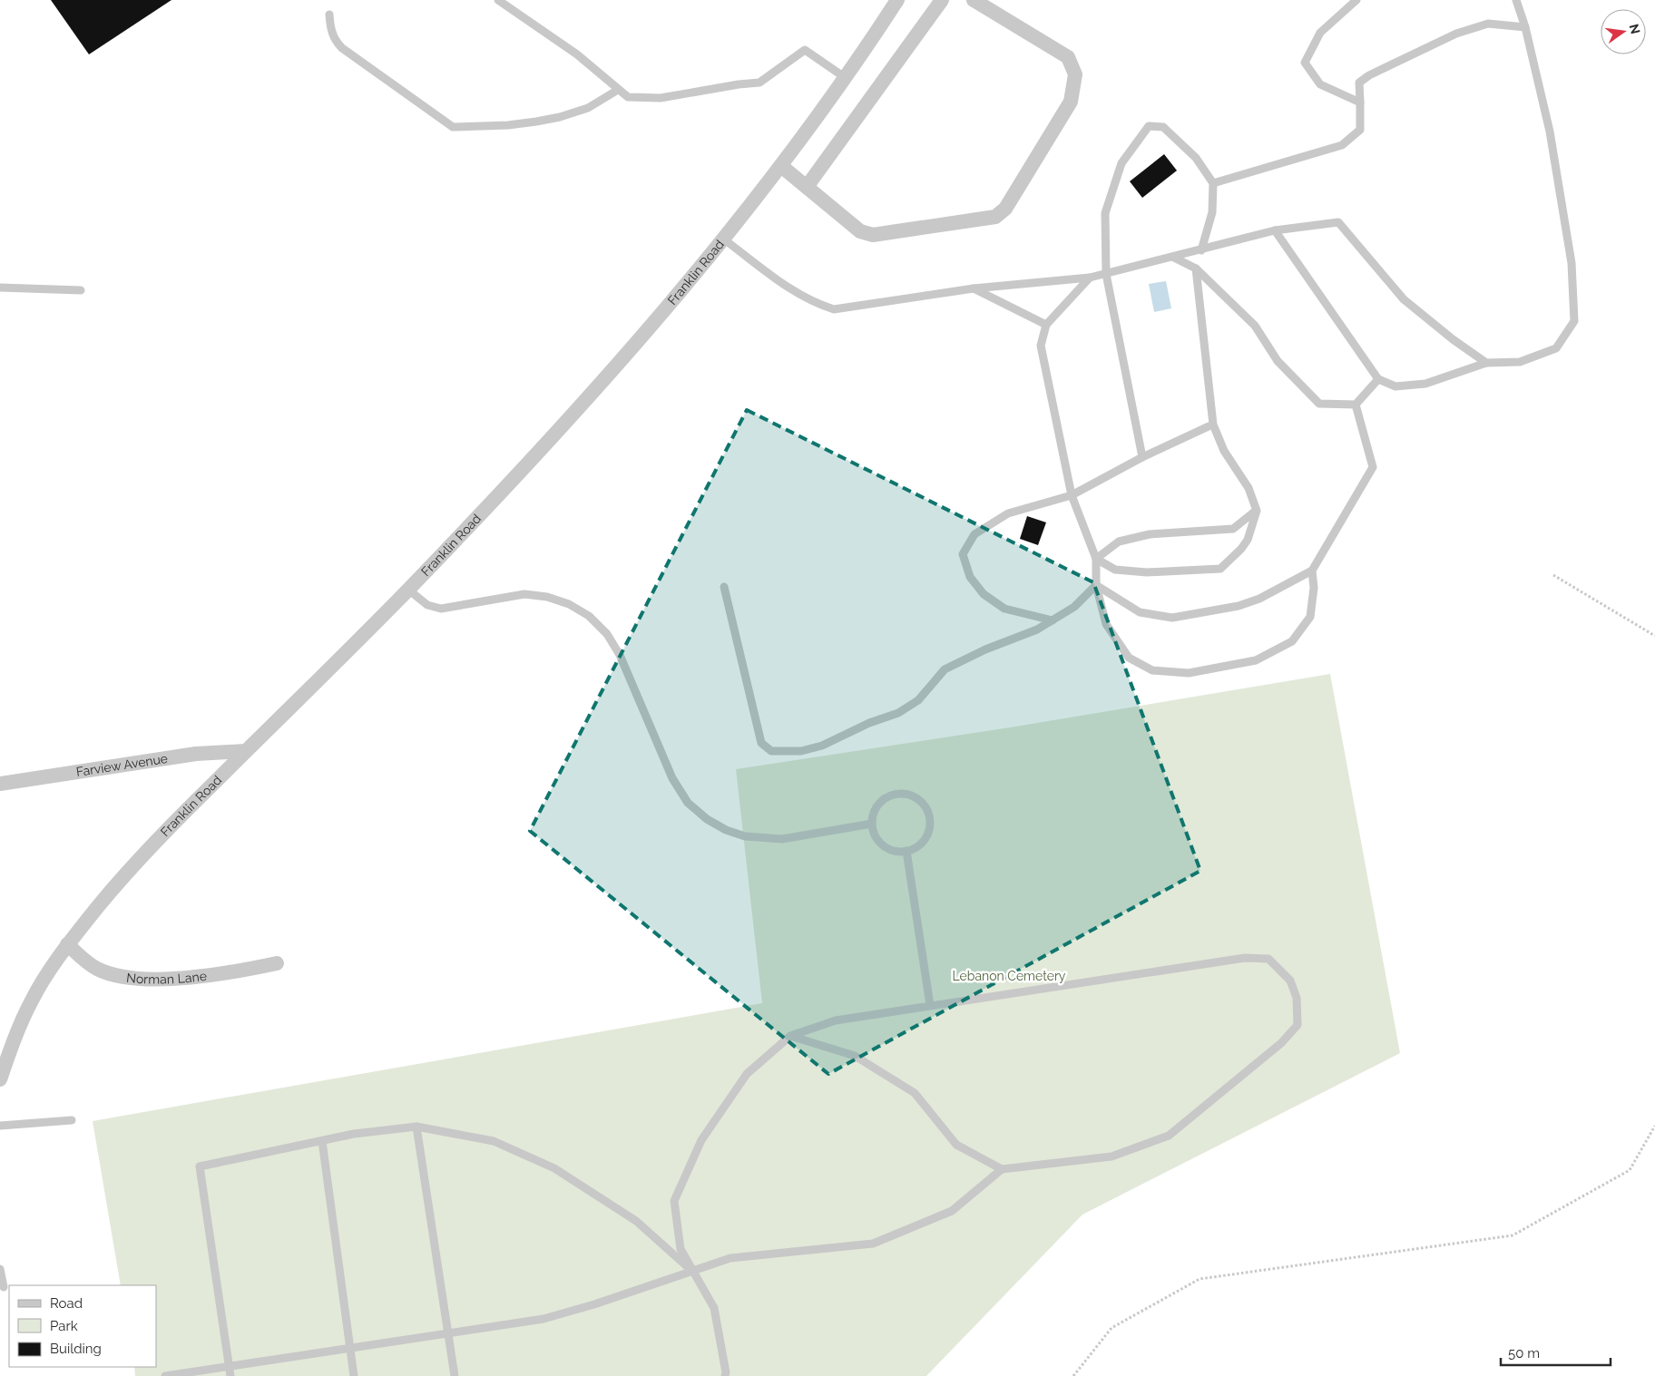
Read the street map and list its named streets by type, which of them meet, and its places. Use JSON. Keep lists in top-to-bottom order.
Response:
{
  "streets": {
    "street": ["Franklin Road", "Farview Avenue", "Norman Lane"]
  },
  "crossings": [
    ["Franklin Road", "Farview Avenue"],
    ["Franklin Road", "Norman Lane"]
  ],
  "parks": ["Lebanon Cemetery"],
  "legend": ["Road", "Park", "Building"],
  "scale_bar": "50 m",
  "north": "right"
}
